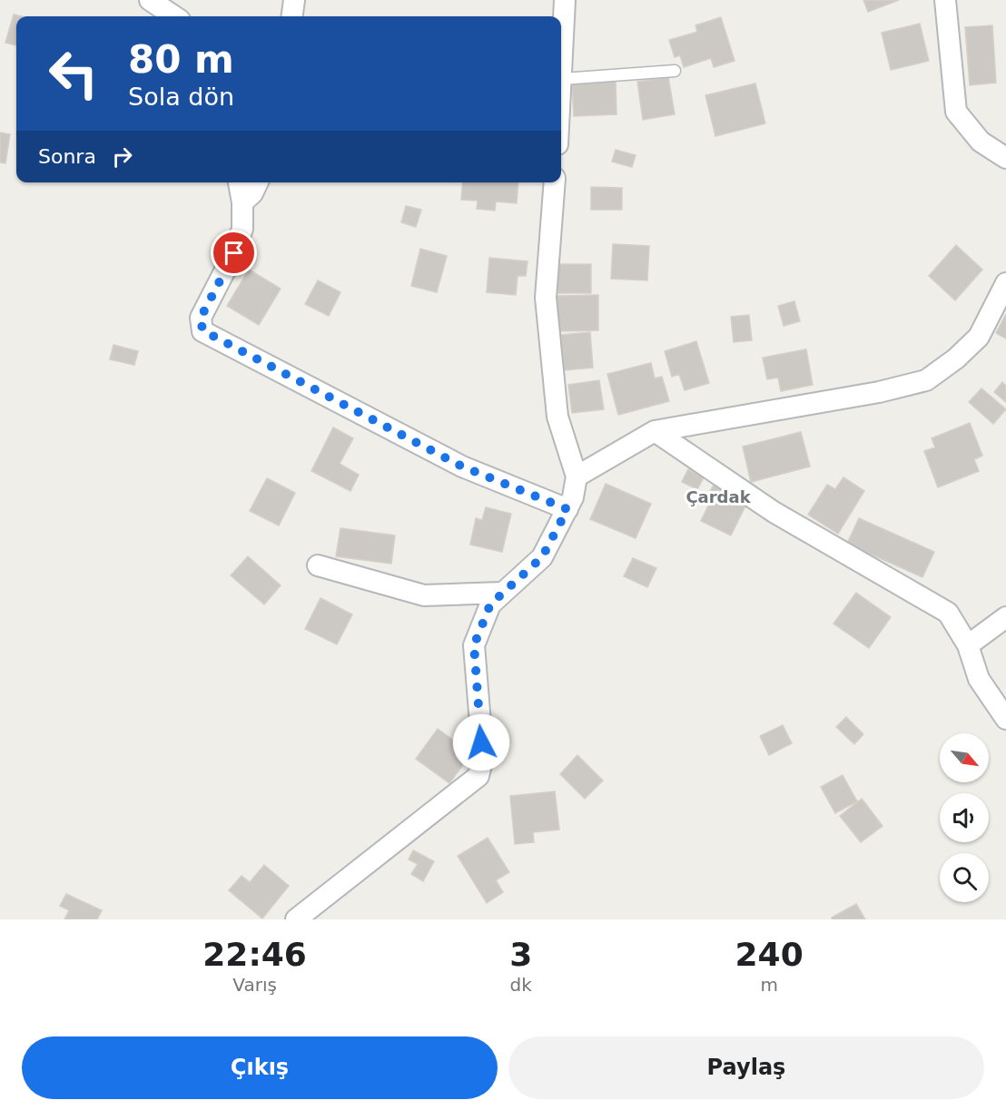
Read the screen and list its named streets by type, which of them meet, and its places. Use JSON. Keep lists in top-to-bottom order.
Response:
{
  "districts": ["Çardak"],
  "north": "bottom right",
  "page": {
    "turn": ["80 m", "Sola dön"],
    "then": "Sonra",
    "eta": [
      "22:46",
      "Varış",
      "3",
      "dk",
      "240",
      "m"
    ],
    "buttons": ["Çıkış", "Paylaş"]
  }
}
